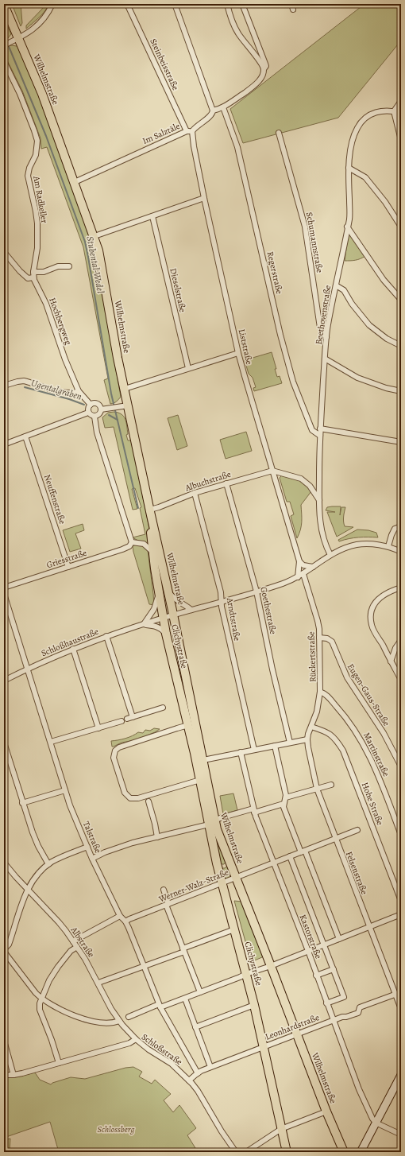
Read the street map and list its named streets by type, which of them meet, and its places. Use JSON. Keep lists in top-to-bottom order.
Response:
{
  "streets": {
    "main road": ["Wilhelmstraße", "Clichystraße"],
    "street": [
      "Steinbeisstraße",
      "Im Salztäle",
      "Am Radkeller",
      "Schumannstraße",
      "Regerstraße",
      "Dieselstraße",
      "Beethovenstraße",
      "Hochbergweg",
      "Liststraße",
      "Albuchstraße",
      "Neuffenstraße",
      "Griesstraße",
      "Goethestraße",
      "Arndtstraße",
      "Schloßhaustraße",
      "Rückertstraße",
      "Eugen-Gaus-Straße",
      "Martinstraße",
      "Hohe Straße",
      "Talstraße",
      "Felsenstraße",
      "Werner-Walz-Straße",
      "Kastorstraße",
      "Albstraße",
      "Leonhardstraße",
      "Schloßstraße"
    ]
  },
  "crossings": [
    ["Steinbeisstraße", "Im Salztäle"],
    ["Wilhelmstraße", "Im Salztäle"],
    ["Wilhelmstraße", "Albuchstraße"],
    ["Wilhelmstraße", "Schloßhaustraße"],
    ["Wilhelmstraße", "Clichystraße"],
    ["Wilhelmstraße", "Werner-Walz-Straße"],
    ["Wilhelmstraße", "Leonhardstraße"],
    ["Im Salztäle", "Liststraße"],
    ["Am Radkeller", "Hochbergweg"],
    ["Schumannstraße", "Beethovenstraße"],
    ["Regerstraße", "Beethovenstraße"],
    ["Beethovenstraße", "Schloßhaustraße"],
    ["Liststraße", "Albuchstraße"],
    ["Liststraße", "Schloßhaustraße"],
    ["Albuchstraße", "Goethestraße"],
    ["Albuchstraße", "Arndtstraße"],
    ["Albuchstraße", "Clichystraße"],
    ["Neuffenstraße", "Griesstraße"],
    ["Goethestraße", "Schloßhaustraße"],
    ["Arndtstraße", "Schloßhaustraße"],
    ["Schloßhaustraße", "Clichystraße"],
    ["Schloßhaustraße", "Rückertstraße"],
    ["Schloßhaustraße", "Talstraße"],
    ["Clichystraße", "Werner-Walz-Straße"],
    ["Clichystraße", "Leonhardstraße"],
    ["Rückertstraße", "Eugen-Gaus-Straße"],
    ["Rückertstraße", "Martinstraße"],
    ["Rückertstraße", "Hohe Straße"],
    ["Rückertstraße", "Felsenstraße"],
    ["Talstraße", "Werner-Walz-Straße"],
    ["Talstraße", "Leonhardstraße"],
    ["Felsenstraße", "Werner-Walz-Straße"],
    ["Felsenstraße", "Leonhardstraße"],
    ["Werner-Walz-Straße", "Kastorstraße"],
    ["Kastorstraße", "Leonhardstraße"],
    ["Albstraße", "Schloßstraße"],
    ["Leonhardstraße", "Schloßstraße"]
  ],
  "water": ["Stubental-Wedel", "Ugentalgraben"],
  "parks": ["Schlossberg"]
}
